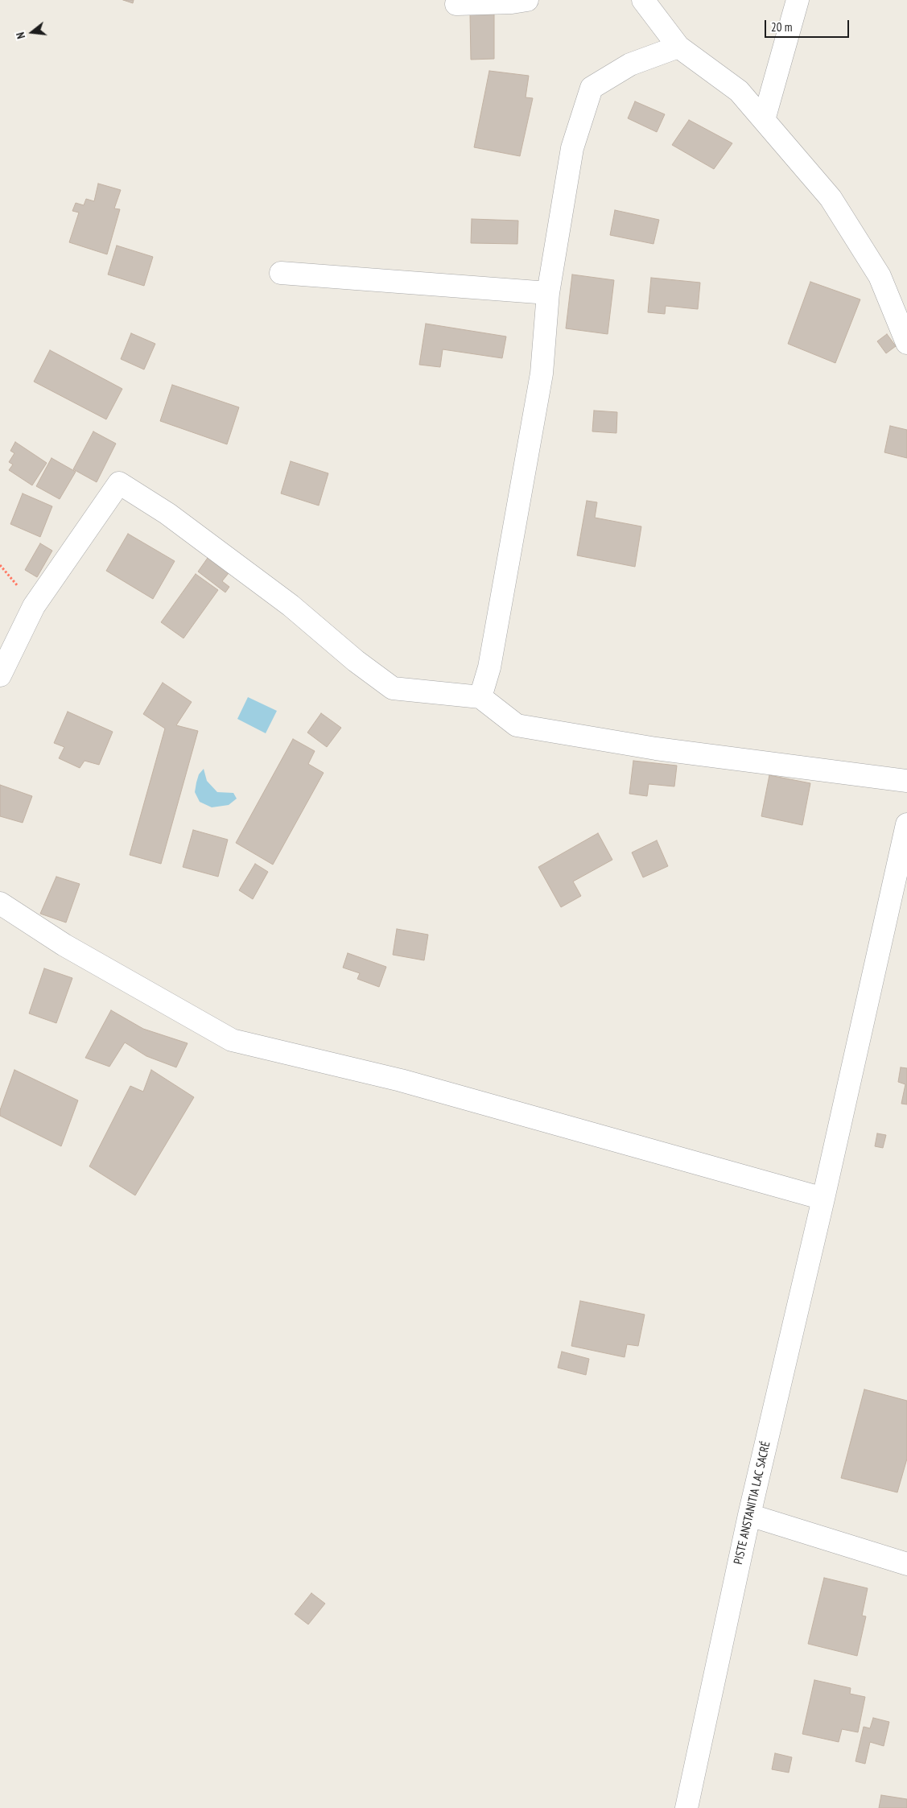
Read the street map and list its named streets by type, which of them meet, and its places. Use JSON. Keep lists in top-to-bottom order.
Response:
{
  "streets": {
    "street": ["PISTE ANSTANITIA LAC SACRÉ"]
  },
  "scale_bar": "20 m",
  "north": "left"
}
